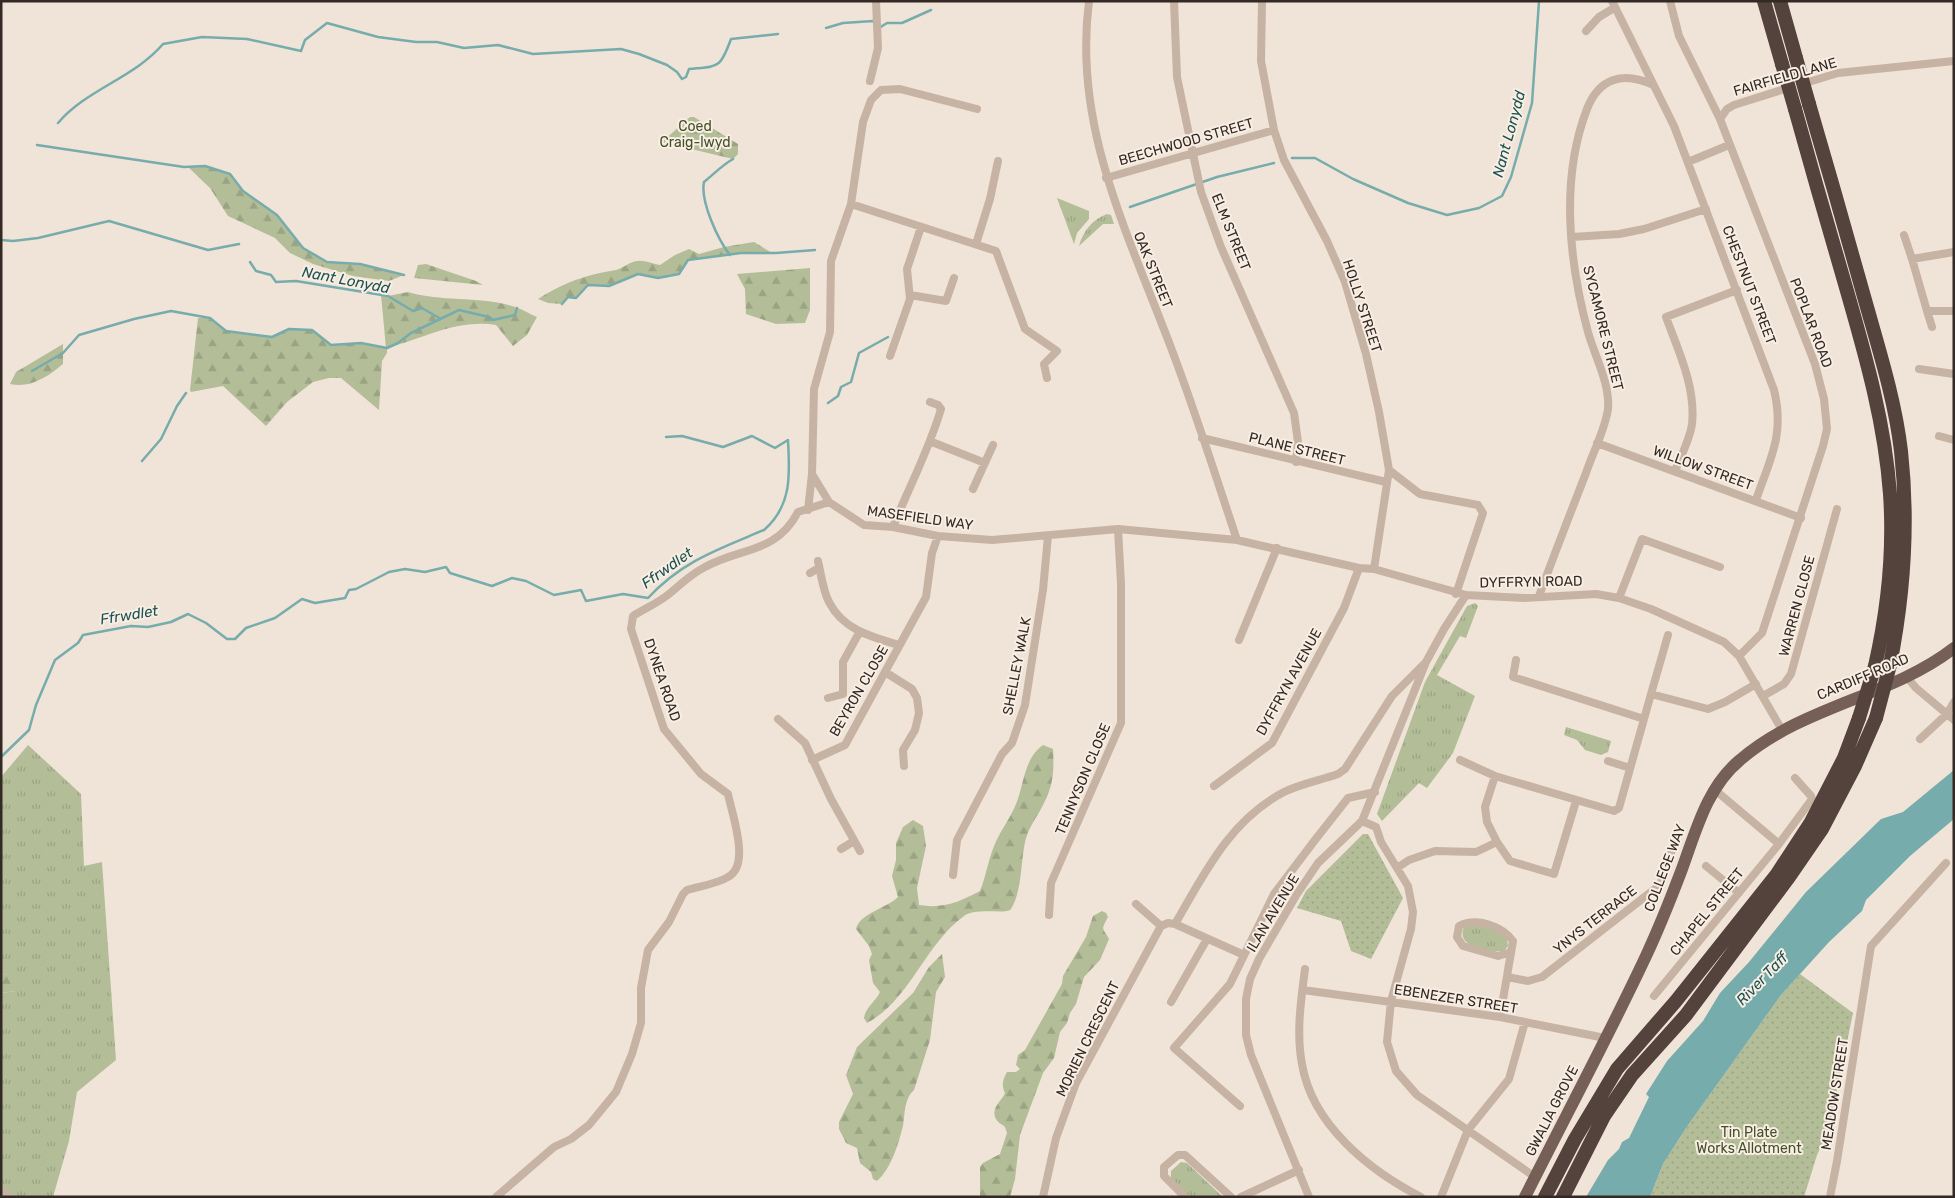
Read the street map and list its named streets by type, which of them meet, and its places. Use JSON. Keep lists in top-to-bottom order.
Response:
{
  "streets": {
    "main road": ["CARDIFF ROAD", "COLLEGE WAY", "GWALIA GROVE"],
    "street": [
      "FAIRFIELD LANE",
      "BEECHWOOD STREET",
      "ELM STREET",
      "OAK STREET",
      "CHESTNUT STREET",
      "HOLLY STREET",
      "POPLAR ROAD",
      "SYCAMORE STREET",
      "PLANE STREET",
      "WILLOW STREET",
      "MASEFIELD WAY",
      "DYFFRYN ROAD",
      "WARREN CLOSE",
      "SHELLEY WALK",
      "DYNEA ROAD",
      "DYFFRYN AVENUE",
      "BEYRON CLOSE",
      "TENNYSON CLOSE",
      "CHAPEL STREET",
      "ILAN AVENUE",
      "YNYS TERRACE",
      "EBENEZER STREET",
      "MORIEN CRESCENT",
      "MEADOW STREET"
    ]
  },
  "crossings": [
    ["FAIRFIELD LANE", "POPLAR ROAD"],
    ["BEECHWOOD STREET", "ELM STREET"],
    ["BEECHWOOD STREET", "OAK STREET"],
    ["BEECHWOOD STREET", "HOLLY STREET"],
    ["ELM STREET", "PLANE STREET"],
    ["OAK STREET", "PLANE STREET"],
    ["OAK STREET", "DYFFRYN ROAD"],
    ["CHESTNUT STREET", "SYCAMORE STREET"],
    ["CHESTNUT STREET", "WILLOW STREET"],
    ["HOLLY STREET", "PLANE STREET"],
    ["HOLLY STREET", "DYFFRYN ROAD"],
    ["POPLAR ROAD", "WILLOW STREET"],
    ["POPLAR ROAD", "DYFFRYN ROAD"],
    ["SYCAMORE STREET", "WILLOW STREET"],
    ["SYCAMORE STREET", "DYFFRYN ROAD"],
    ["MASEFIELD WAY", "DYFFRYN ROAD"],
    ["MASEFIELD WAY", "SHELLEY WALK"],
    ["MASEFIELD WAY", "DYNEA ROAD"],
    ["MASEFIELD WAY", "BEYRON CLOSE"],
    ["MASEFIELD WAY", "TENNYSON CLOSE"],
    ["DYFFRYN ROAD", "WARREN CLOSE"],
    ["DYFFRYN ROAD", "CARDIFF ROAD"],
    ["DYFFRYN ROAD", "DYFFRYN AVENUE"],
    ["DYFFRYN ROAD", "COLLEGE WAY"],
    ["CARDIFF ROAD", "COLLEGE WAY"],
    ["COLLEGE WAY", "EBENEZER STREET"],
    ["COLLEGE WAY", "GWALIA GROVE"],
    ["EBENEZER STREET", "GWALIA GROVE"]
  ],
  "water": ["Nant Lonydd", "Ffrwdlet", "River Taff"],
  "parks": ["Coed Craig-lwyd", "Tin Plate Works Allotment"]
}
